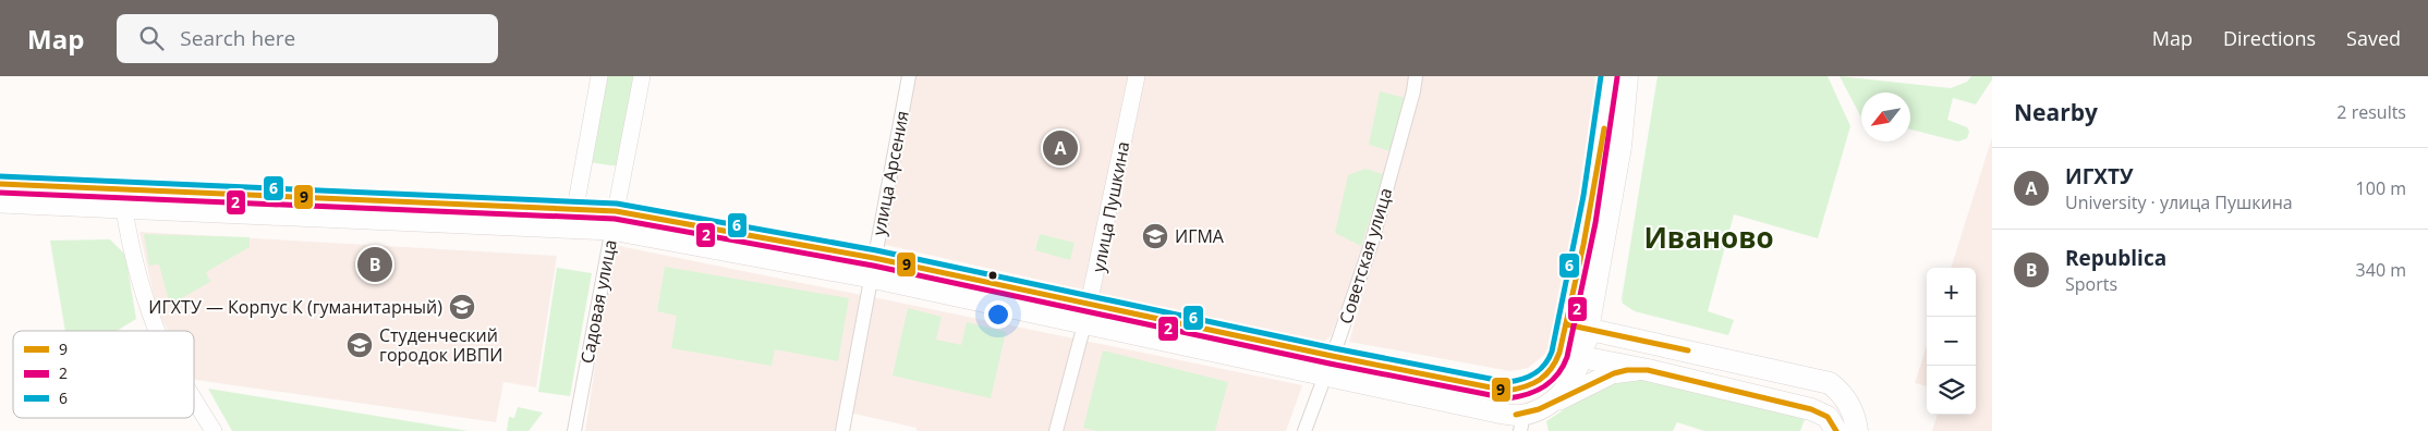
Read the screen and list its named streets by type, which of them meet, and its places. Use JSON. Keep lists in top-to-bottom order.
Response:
{
  "streets": {
    "street": [
      "улица Арсения",
      "улица Пушкина",
      "Советская улица",
      "Садовая улица"
    ]
  },
  "districts": ["Иваново"],
  "places": {
    "school or university": ["ИГМА", "ИГХТУ — Корпус К (гуманитарный)", "Студенческий городок ИВПИ"]
  },
  "lines": ["transit line 6", "transit line 2", "transit line 9"],
  "legend": ["9", "2", "6"],
  "north": "bottom left",
  "page": {
    "header": "Map",
    "search": "Search here",
    "nav": ["Map", "Directions", "Saved"],
    "heading": ["Nearby", "2 results"],
    "pins": ["A", "B"],
    "list": [
      {
        "mark": "A",
        "name": "ИГХТУ",
        "note": "University · улица Пушкина",
        "value": "100 m"
      },
      {
        "mark": "B",
        "name": "Republica",
        "note": "Sports",
        "value": "340 m"
      }
    ],
    "map_buttons": ["+", "−"]
  }
}
